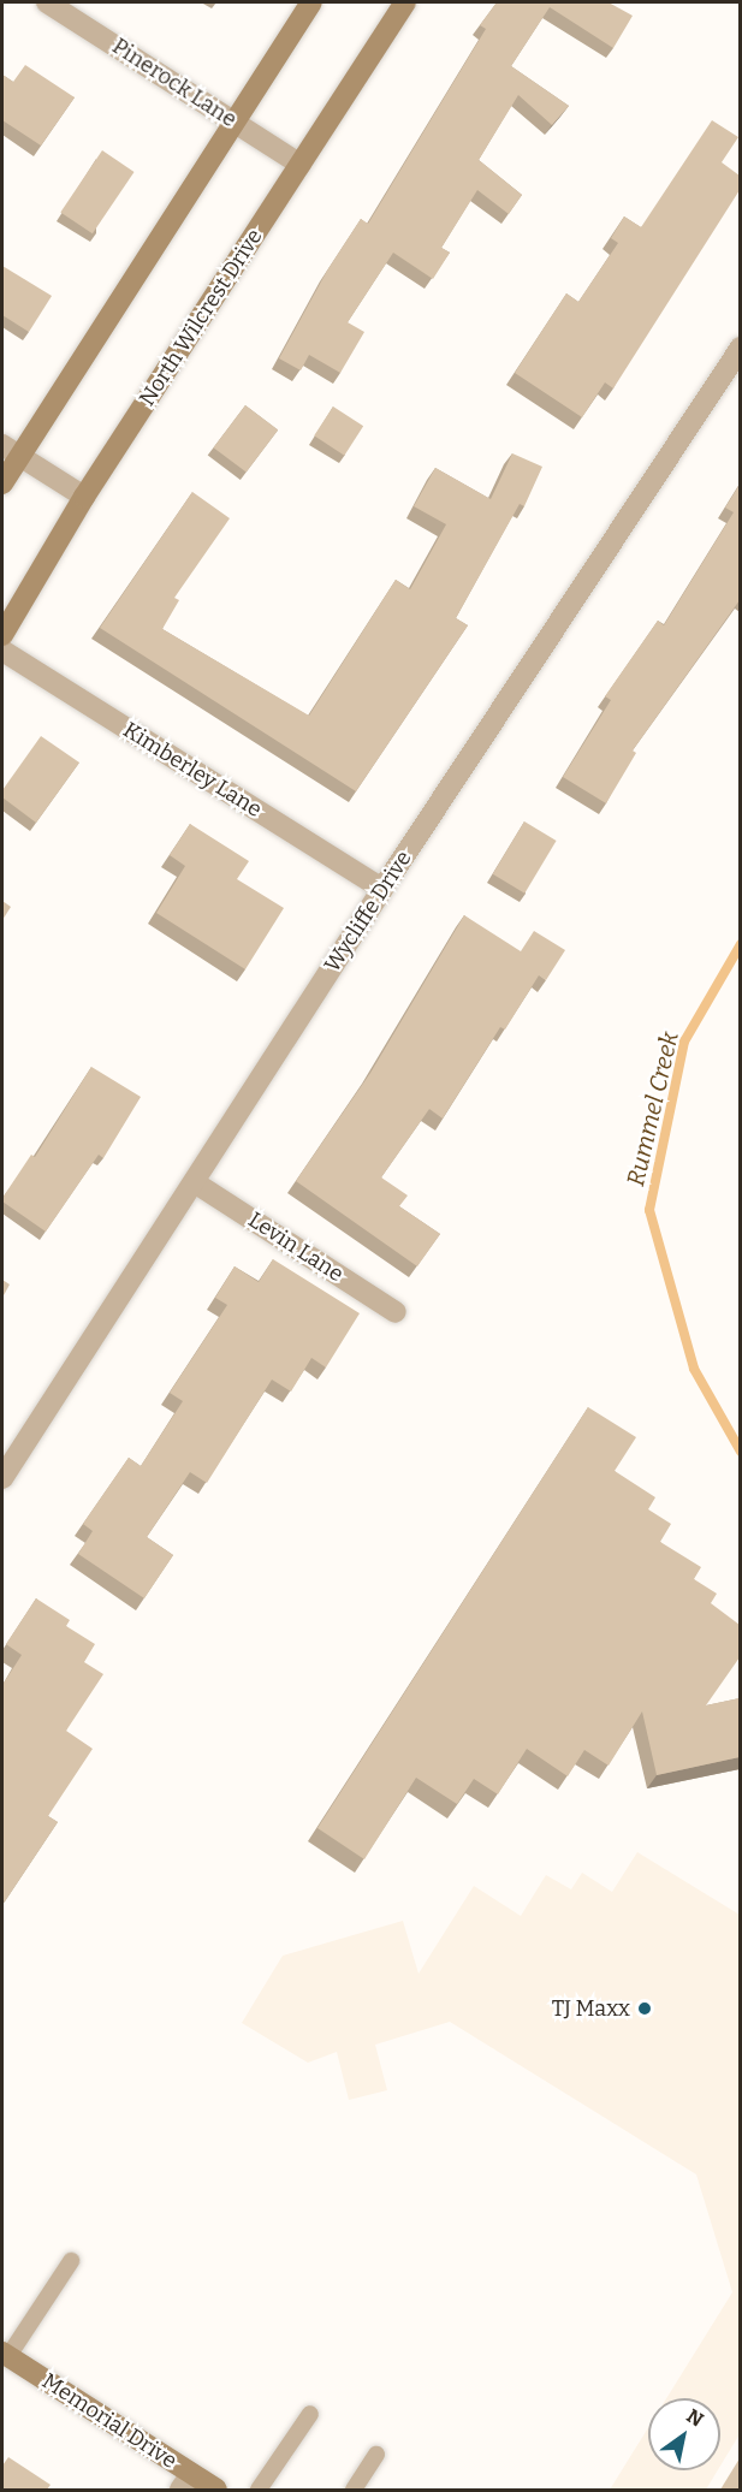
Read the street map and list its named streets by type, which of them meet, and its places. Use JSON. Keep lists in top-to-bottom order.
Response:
{
  "streets": {
    "main road": ["North Wilcrest Drive", "Memorial Drive"],
    "street": [
      "Pinerock Lane",
      "Kimberley Lane",
      "Wycliffe Drive",
      "Levin Lane"
    ]
  },
  "crossings": [
    ["Pinerock Lane", "North Wilcrest Drive"],
    ["Kimberley Lane", "Wycliffe Drive"],
    ["Wycliffe Drive", "Levin Lane"]
  ],
  "water": ["Rummel Creek"],
  "places": ["TJ Maxx"],
  "north": "top right"
}
